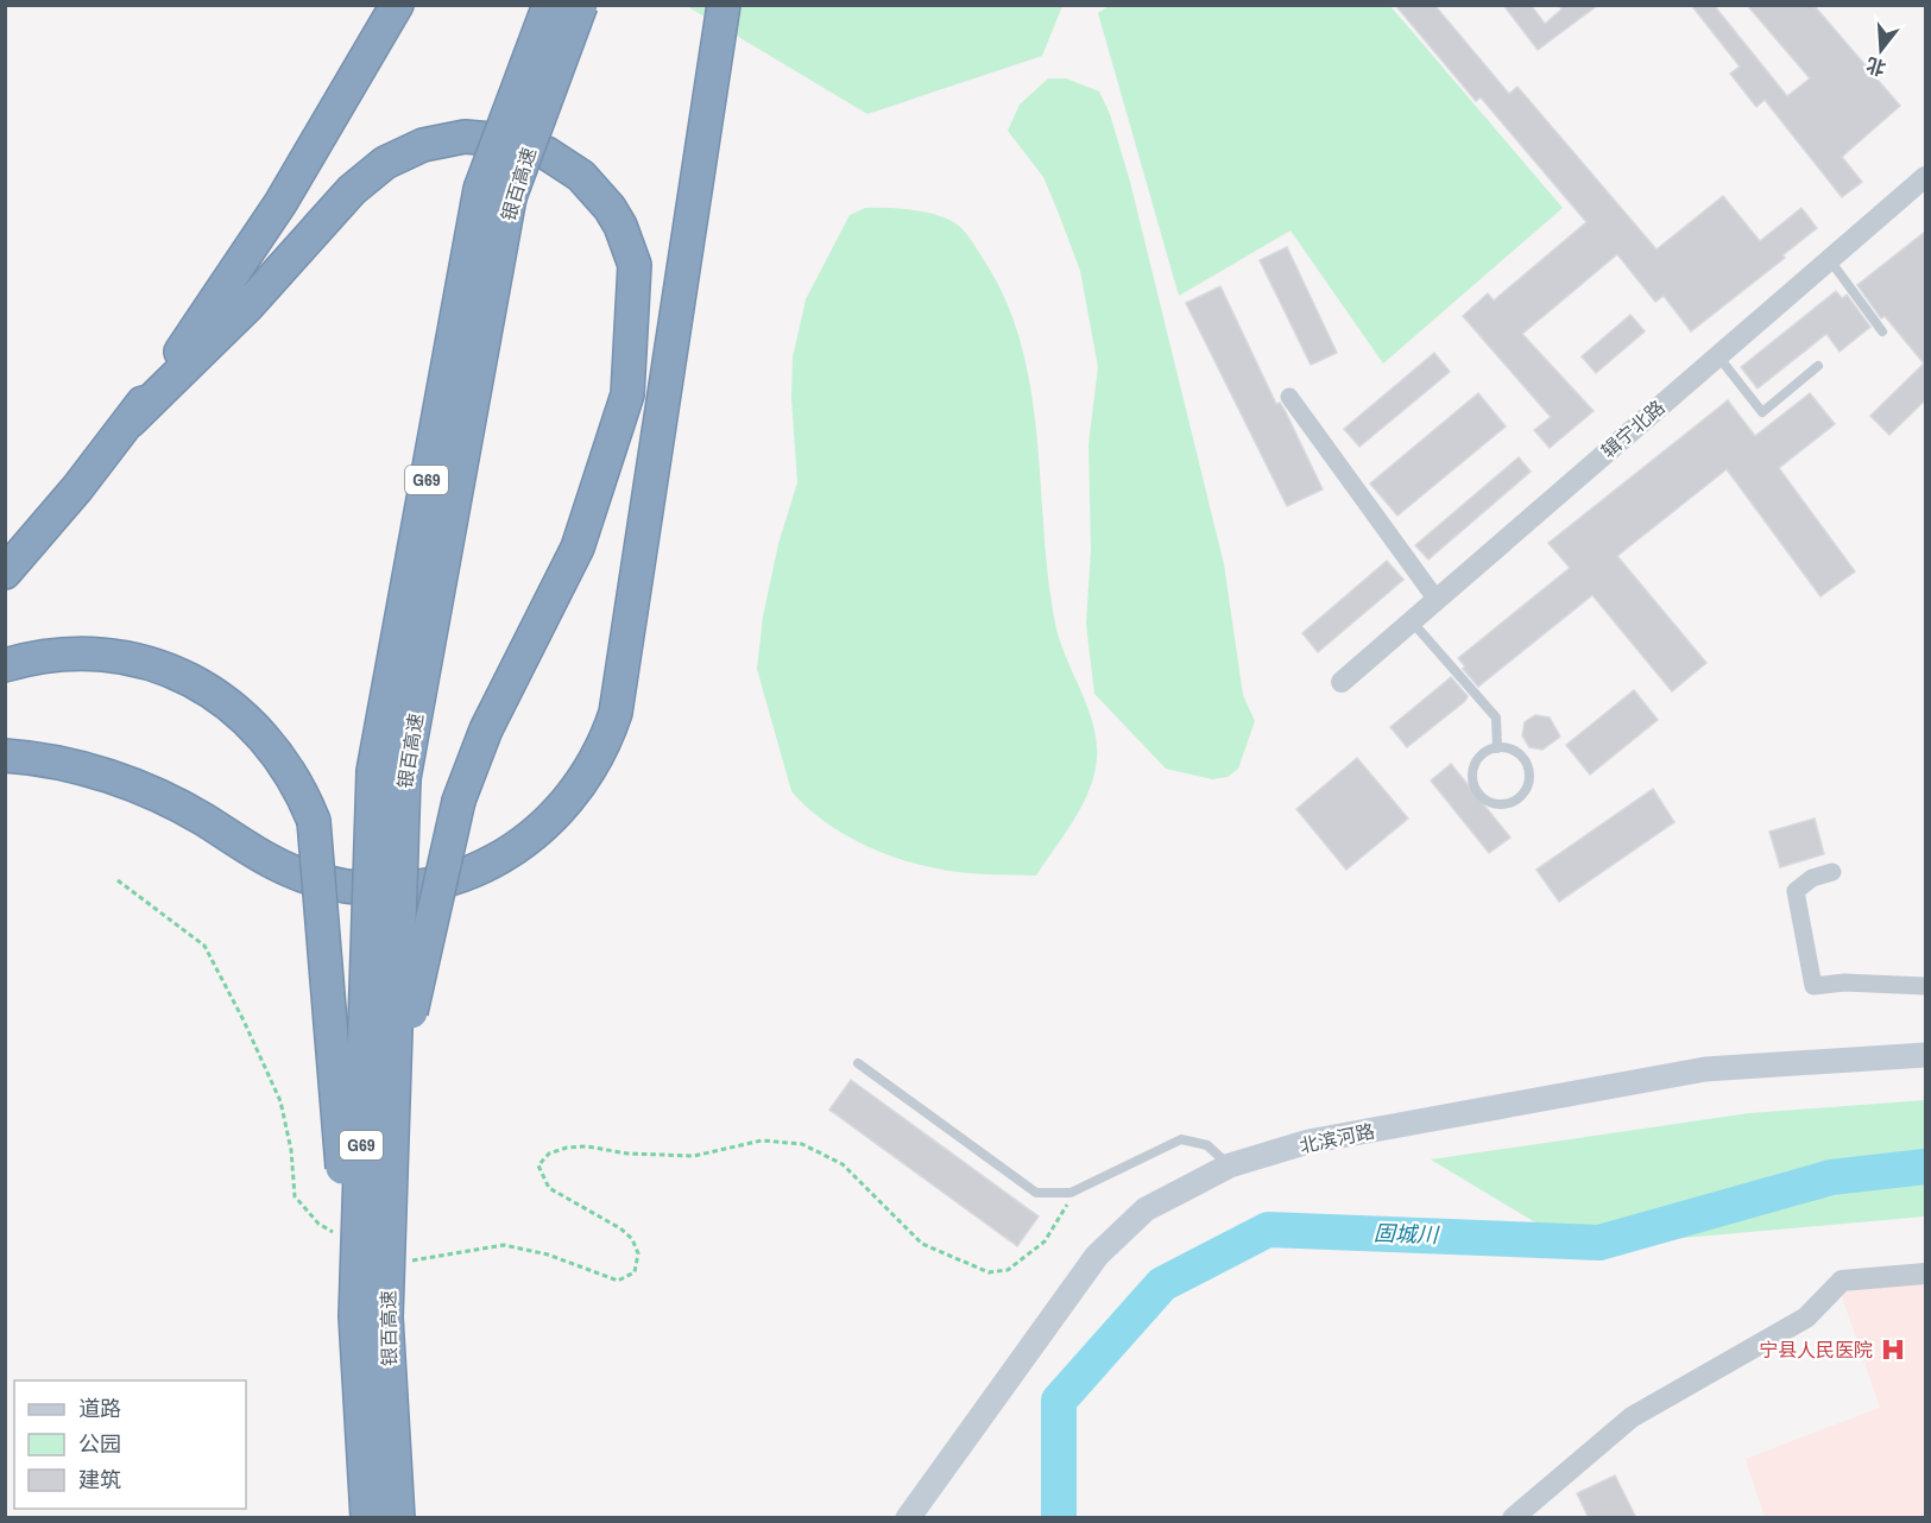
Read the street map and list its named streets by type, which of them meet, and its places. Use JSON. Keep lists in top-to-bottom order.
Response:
{
  "streets": {
    "highway": ["银百高速", "G69"],
    "main road": ["北滨河路"],
    "street": ["辑宁北路"]
  },
  "water": ["固城川"],
  "places": {
    "hospital": ["宁县人民医院"]
  },
  "legend": ["道路", "公园", "建筑"],
  "north": "bottom"
}
